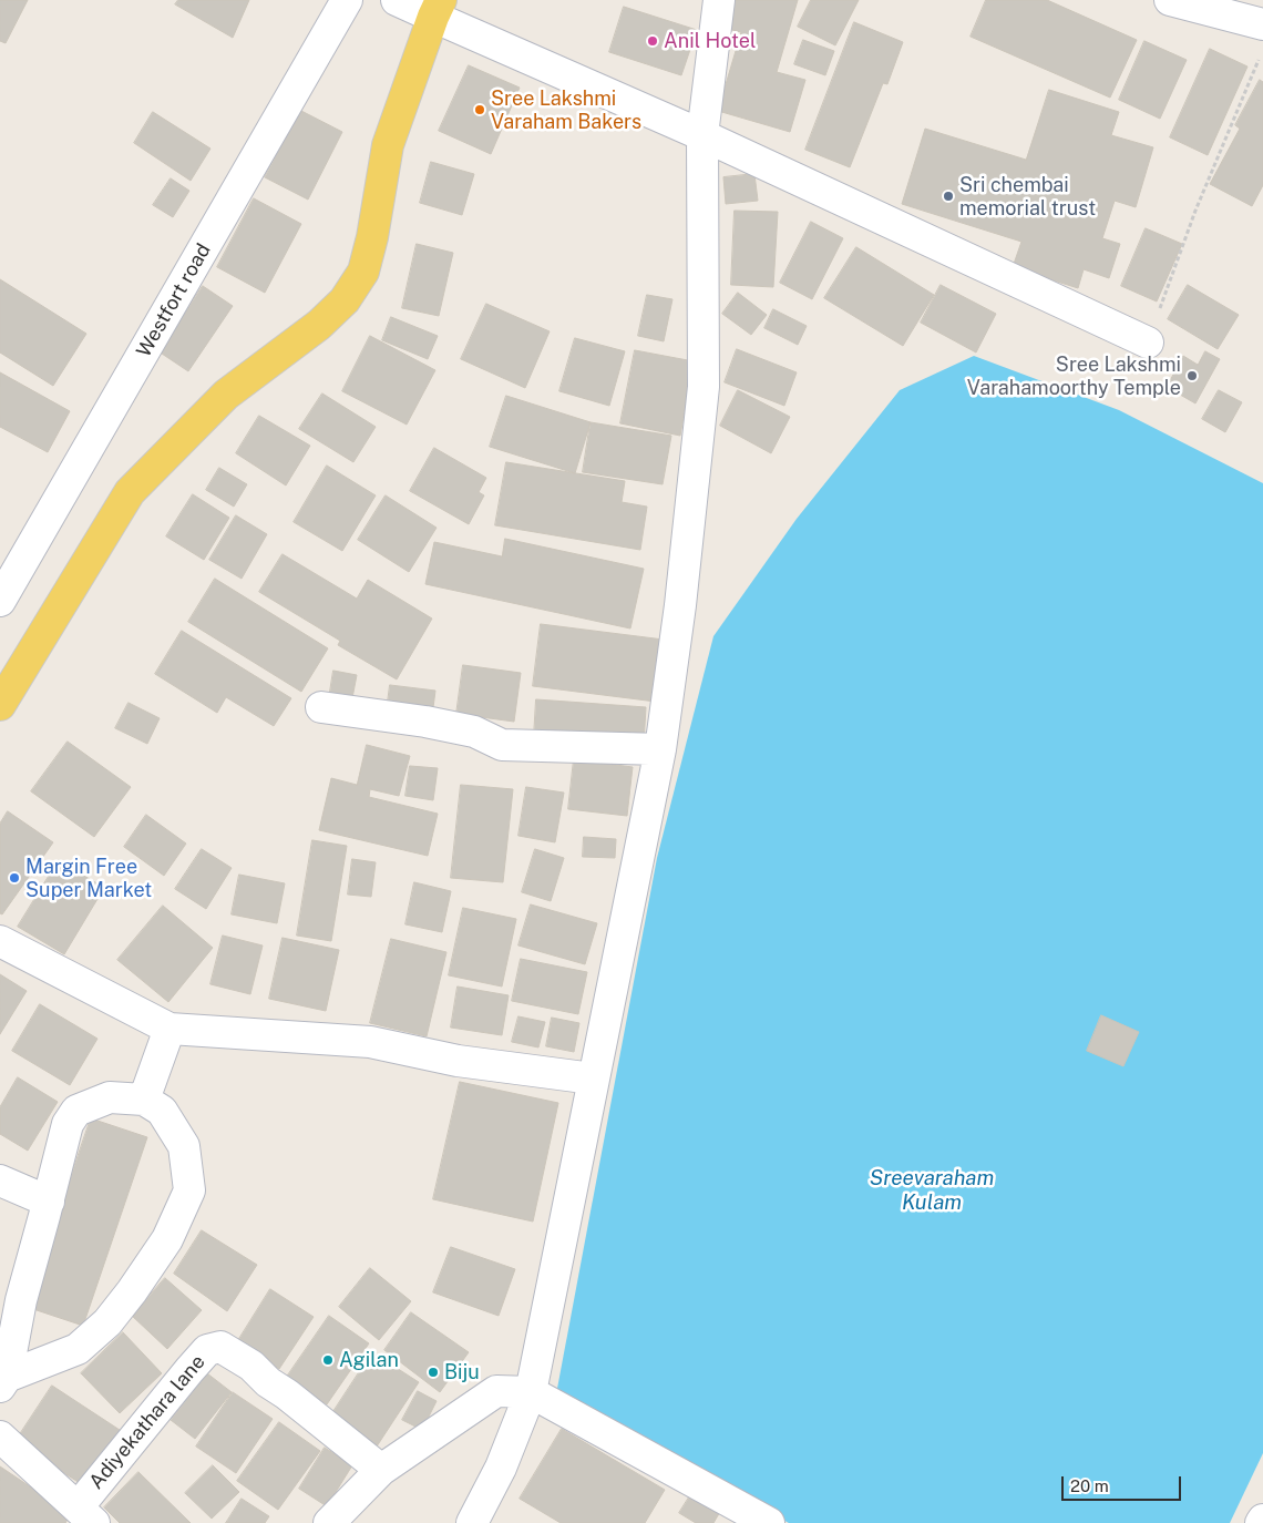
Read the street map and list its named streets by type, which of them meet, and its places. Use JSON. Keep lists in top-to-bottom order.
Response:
{
  "streets": {
    "street": ["Westfort road", "Adiyekathara lane"]
  },
  "water": ["Sreevaraham Kulam"],
  "places": [
    "Anil Hotel",
    "Sree Lakshmi Varaham Bakers",
    "Sri chembai memorial trust",
    "Sree Lakshmi Varahamoorthy Temple",
    "Margin Free Super Market",
    "Agilan",
    "Biju"
  ],
  "scale_bar": "20 m"
}
